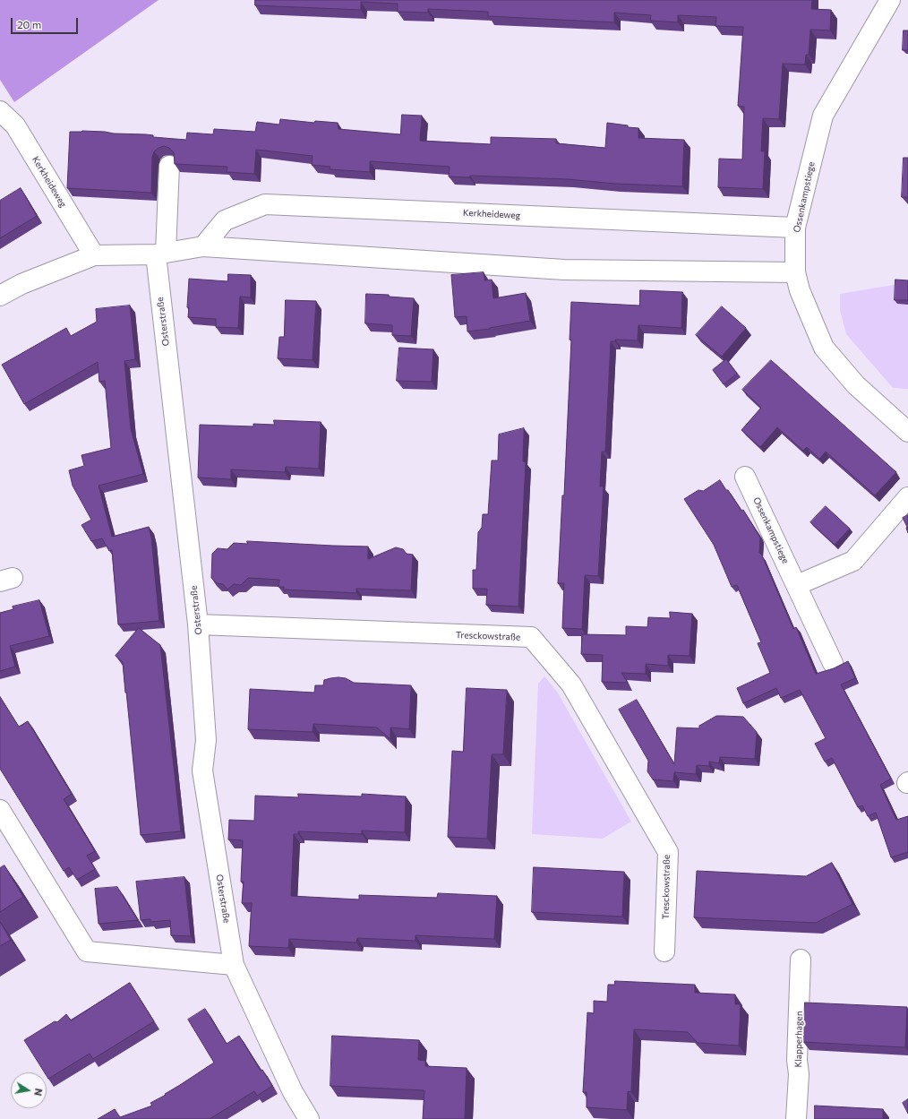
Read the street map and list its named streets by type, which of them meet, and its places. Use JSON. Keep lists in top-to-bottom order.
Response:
{
  "streets": {
    "street": [
      "Kerkheideweg",
      "Ossenkampstiege",
      "Osterstraße",
      "Tresckowstraße",
      "Klapperhagen"
    ]
  },
  "crossings": [
    ["Kerkheideweg", "Ossenkampstiege"],
    ["Osterstraße", "Tresckowstraße"]
  ],
  "scale_bar": "20 m",
  "north": "right"
}
